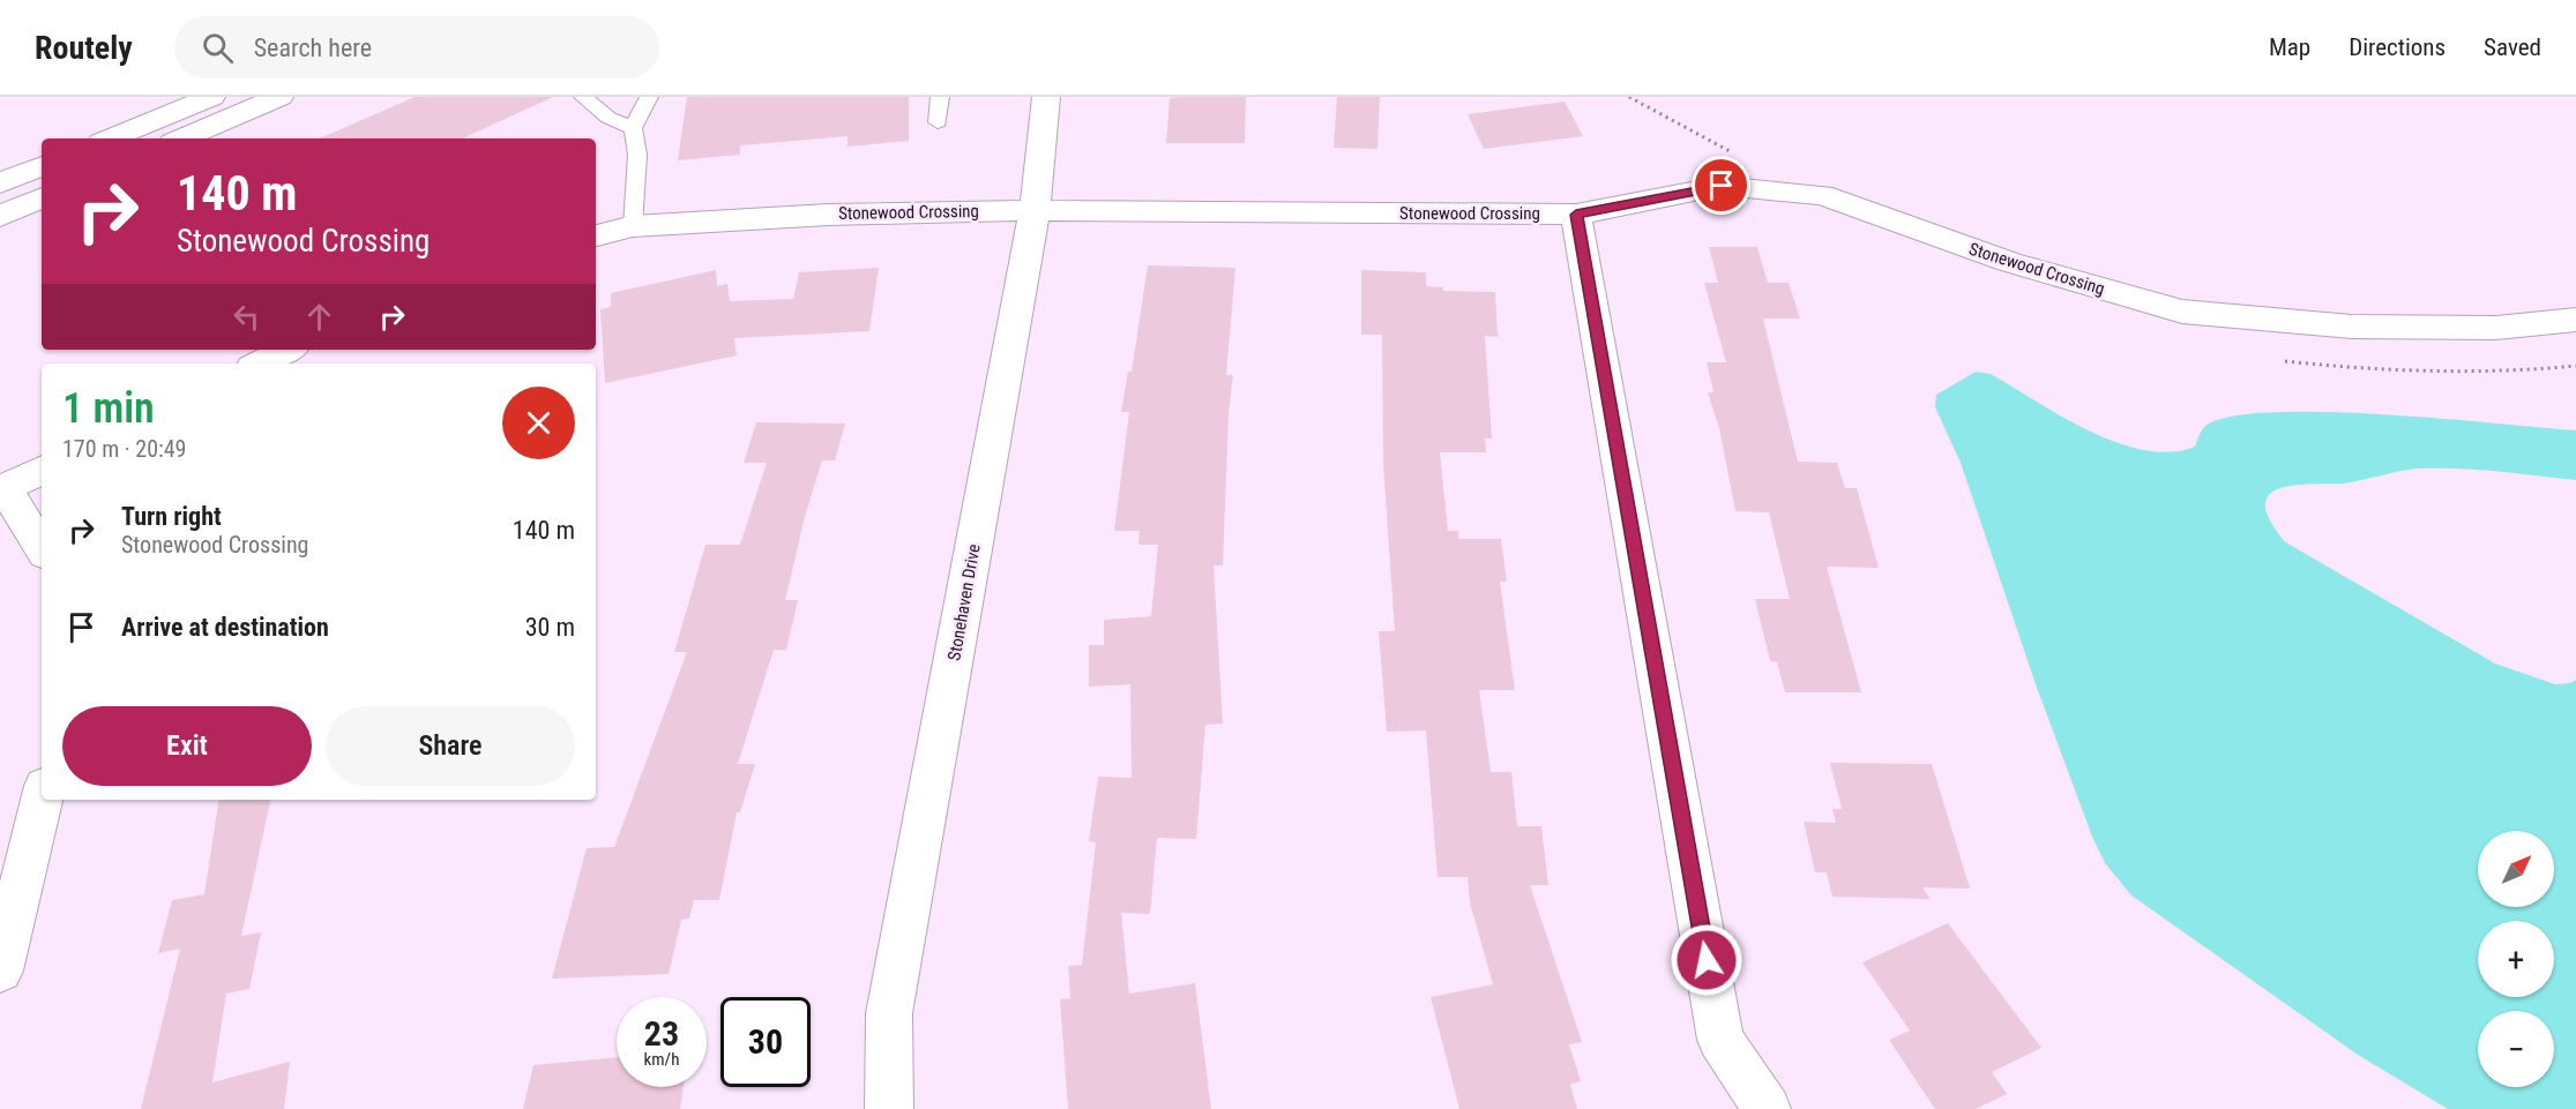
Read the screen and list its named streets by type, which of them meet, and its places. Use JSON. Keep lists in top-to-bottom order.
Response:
{
  "streets": {
    "street": ["Stonewood Crossing", "Stonehaven Drive"]
  },
  "crossings": [
    ["Stonewood Crossing", "Stonehaven Drive"]
  ],
  "north": "top right",
  "page": {
    "header": "Routely",
    "search": "Search here",
    "nav": ["Map", "Directions", "Saved"],
    "turn": ["140 m", "Stonewood Crossing"],
    "heading": ["1 min", "170 m · 20:49"],
    "list": [
      {
        "name": "Turn right",
        "note": "Stonewood Crossing",
        "value": "140 m"
      },
      {
        "name": "Arrive at destination",
        "value": "30 m"
      }
    ],
    "buttons": ["Exit", "Share"],
    "map_buttons": ["+", "−"],
    "speed": "23 km/h",
    "limit": "30"
  }
}
